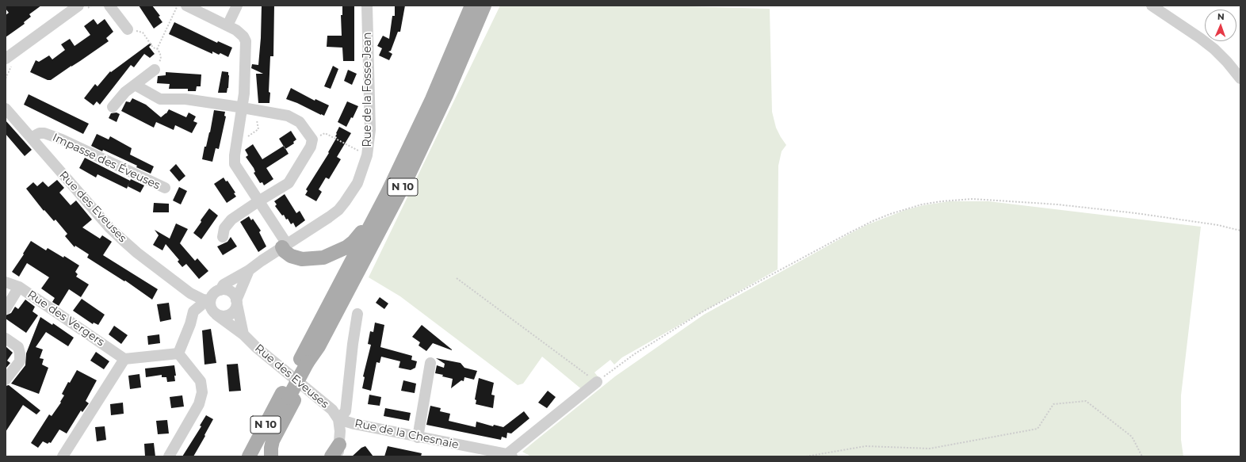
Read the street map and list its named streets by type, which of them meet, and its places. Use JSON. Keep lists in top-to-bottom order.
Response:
{
  "streets": {
    "main road": ["N 10"],
    "street": [
      "Rue de la Fosse Jean",
      "Impasse des Éveuses",
      "Rue des Eveuses",
      "Rue des Vergers",
      "Rue de la Chesnaie"
    ]
  },
  "crossings": [
    ["Rue de la Fosse Jean", "Rue des Eveuses"],
    ["Impasse des Éveuses", "Rue des Eveuses"],
    ["Rue des Eveuses", "Rue de la Chesnaie"]
  ],
  "north": "top"
}
